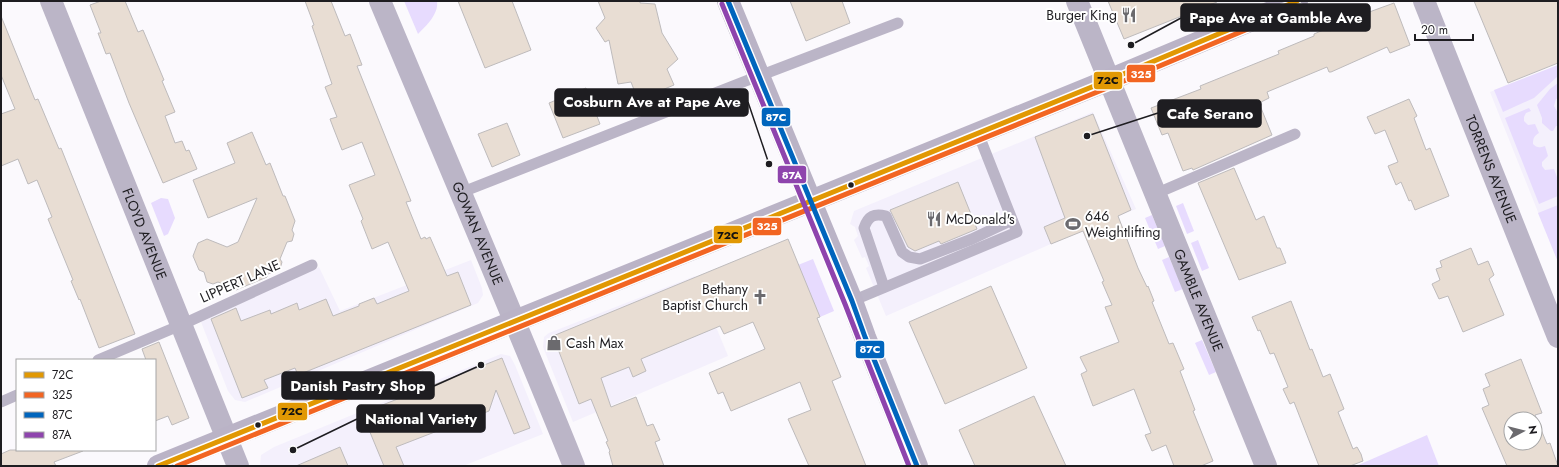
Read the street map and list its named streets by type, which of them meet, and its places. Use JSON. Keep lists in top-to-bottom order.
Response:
{
  "streets": {
    "street": [
      "TORRENS AVENUE",
      "GOWAN AVENUE",
      "FLOYD AVENUE",
      "GAMBLE AVENUE"
    ],
    "lane": ["LIPPERT LANE"]
  },
  "crossings": [
    ["FLOYD AVENUE", "LIPPERT LANE"]
  ],
  "places": {
    "restaurant": ["Burger King", "McDonald's"],
    "other": [
      "Pape Ave at Gamble Ave",
      "Cafe Serano",
      "Cosburn Ave at Pape Ave",
      "Danish Pastry Shop",
      "National Variety"
    ],
    "sports": ["646 Weightlifting"],
    "church": ["Bethany Baptist Church"],
    "shop": ["Cash Max"]
  },
  "lines": [
    "transit line 72C",
    "transit line 87C",
    "transit line 87A",
    "transit line 325"
  ],
  "legend": [
    "72C",
    "325",
    "87C",
    "87A"
  ],
  "scale_bar": "20 m",
  "north": "right"
}
